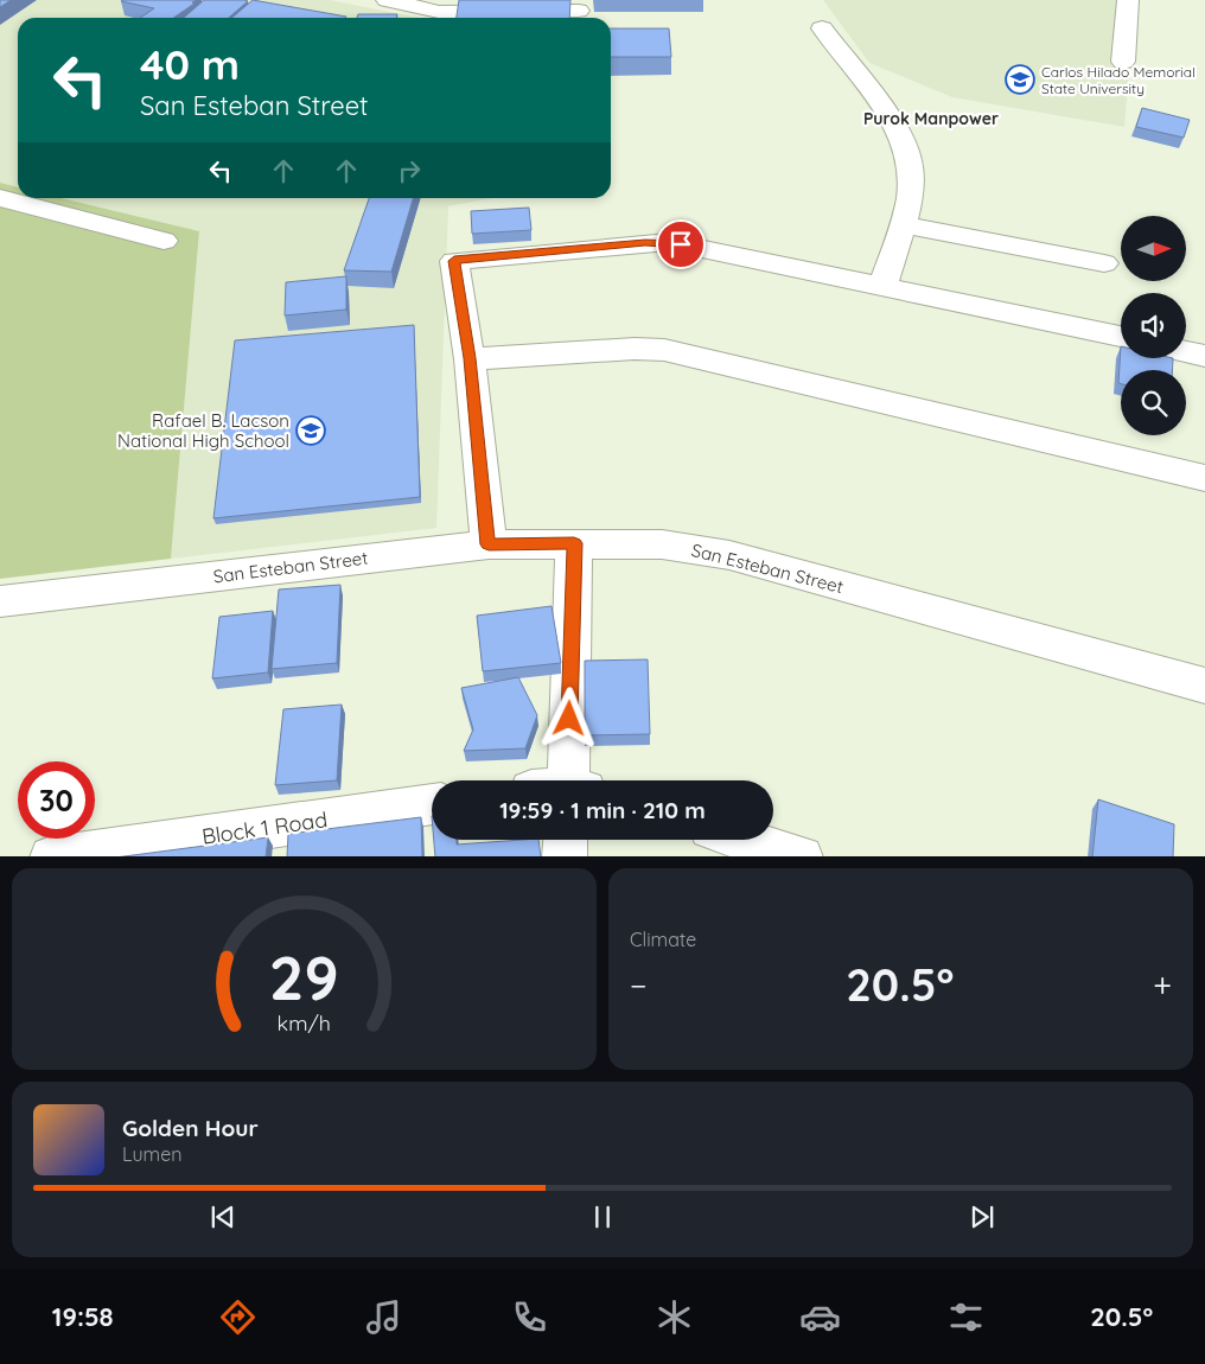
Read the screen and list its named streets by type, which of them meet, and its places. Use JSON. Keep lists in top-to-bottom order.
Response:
{
  "streets": {
    "street": ["San Esteban Street", "Block 1 Road"]
  },
  "districts": ["Purok Manpower"],
  "places": {
    "school or university": ["Carlos Hilado Memorial State University", "Rafael B. Lacson National High School"]
  },
  "north": "right",
  "page": {
    "turn": ["40 m", "San Esteban Street"],
    "limit": "30",
    "trip": "19:59 · 1 min · 210 m",
    "tile": "Climate",
    "heat": ["−", "20.5°", "+"],
    "song": ["Golden Hour", "Lumen"],
    "tabs": ["19:58", "20.5°"],
    "gauge": ["29", "km/h"]
  }
}
